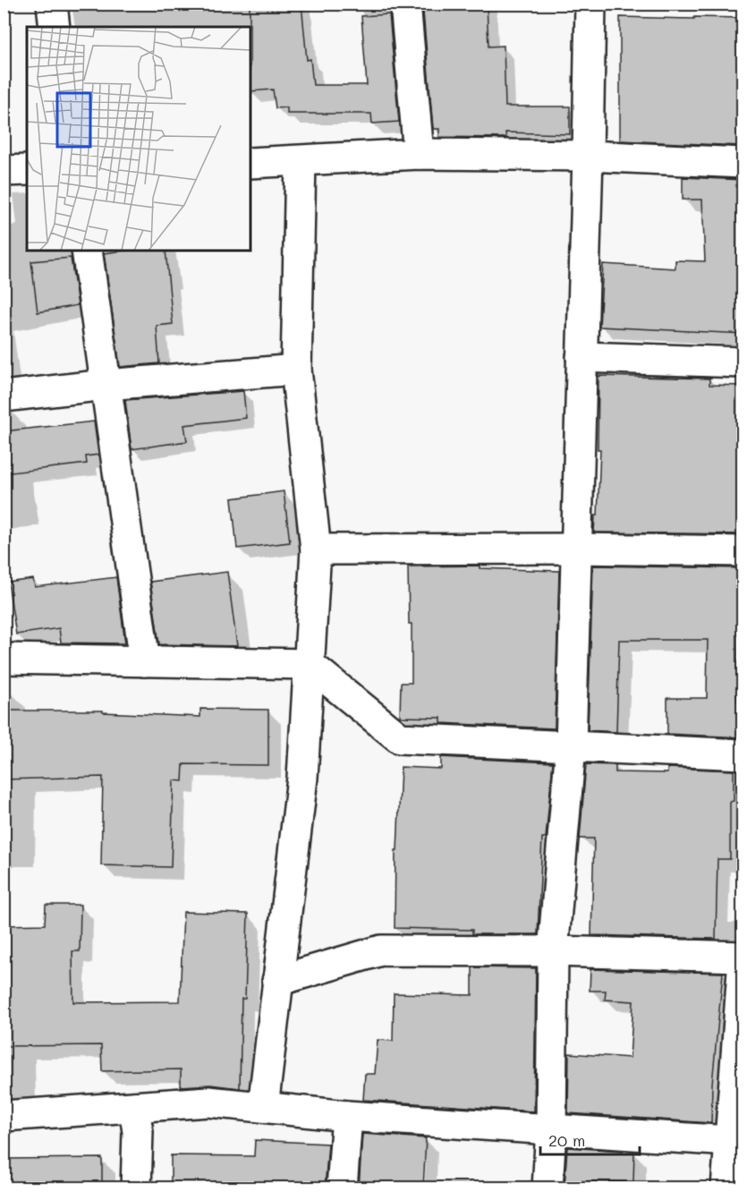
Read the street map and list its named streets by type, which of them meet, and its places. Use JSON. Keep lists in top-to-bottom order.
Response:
{
  "scale_bar": "20 m"
}
